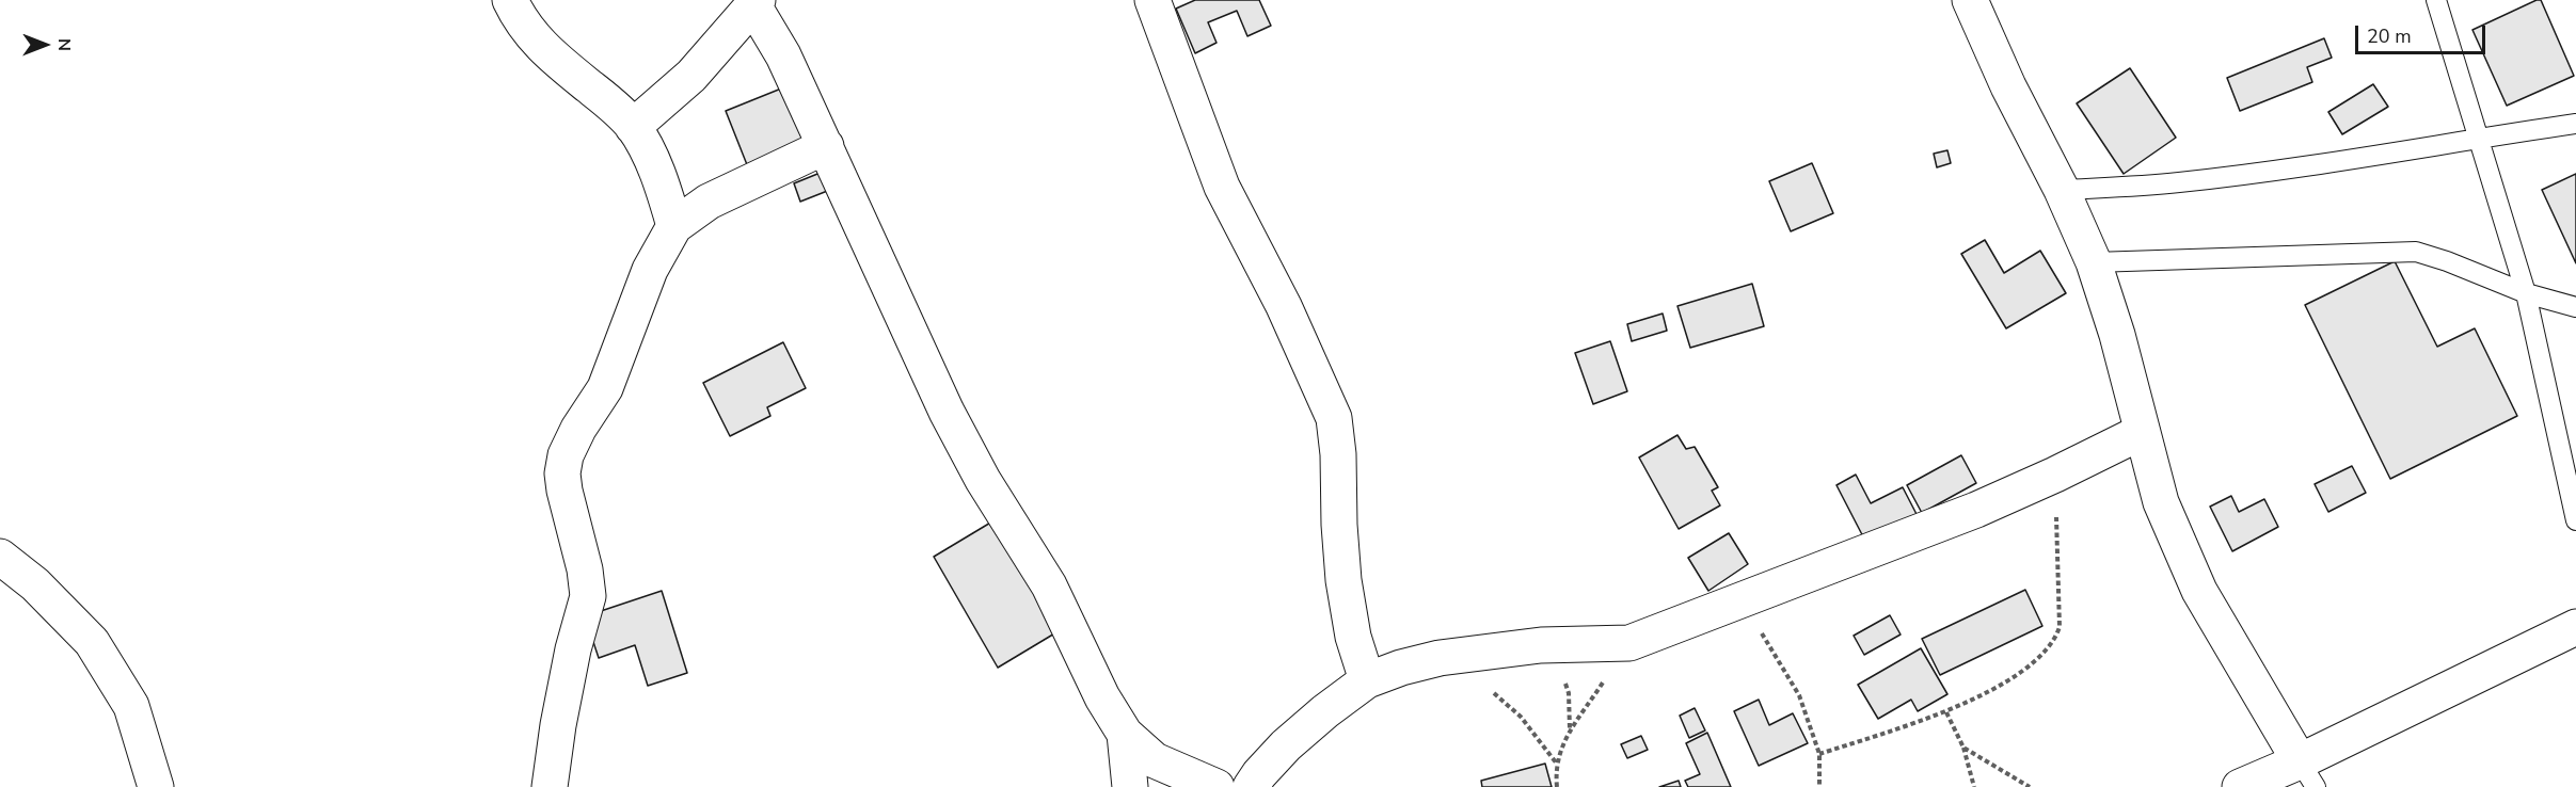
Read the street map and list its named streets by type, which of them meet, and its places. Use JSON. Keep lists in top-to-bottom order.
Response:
{
  "scale_bar": "20 m",
  "north": "right"
}
